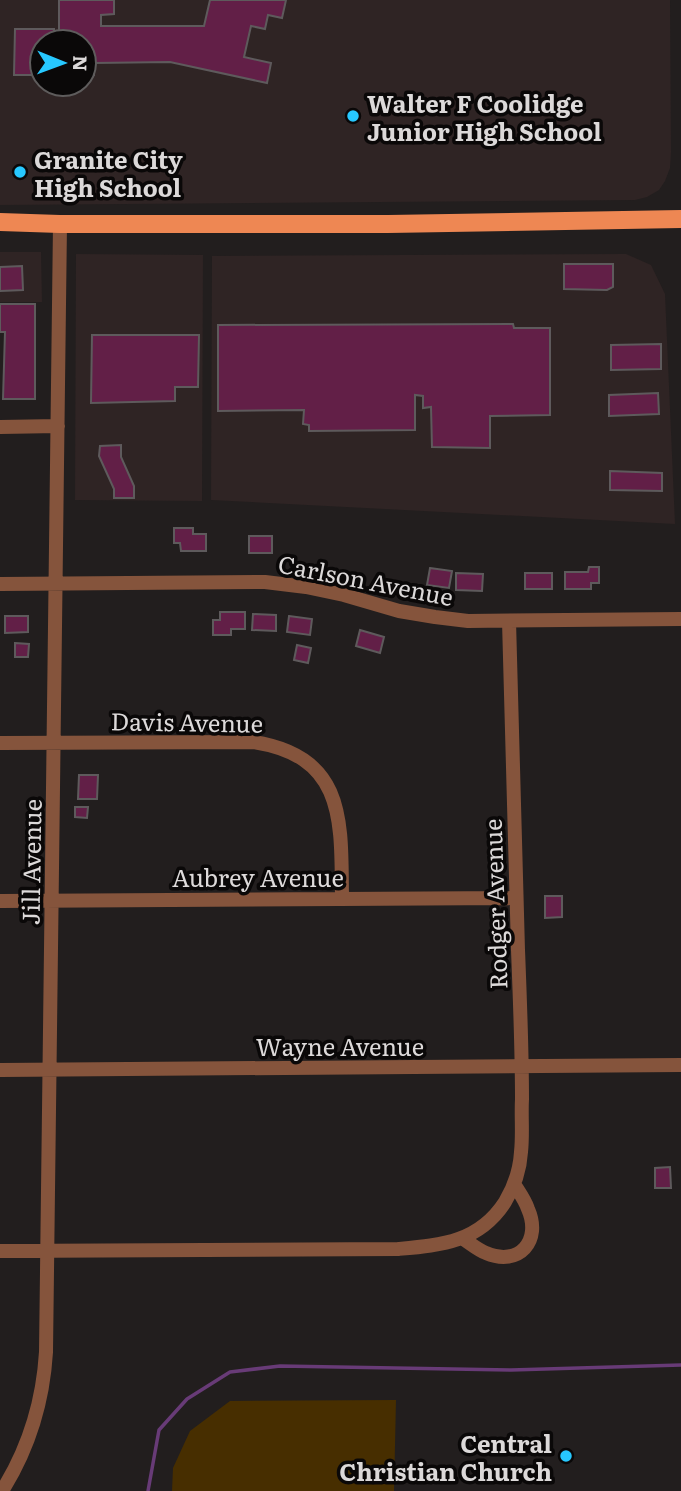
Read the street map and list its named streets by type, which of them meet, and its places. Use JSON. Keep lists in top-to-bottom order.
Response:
{
  "streets": {
    "street": [
      "Carlson Avenue",
      "Davis Avenue",
      "Jill Avenue",
      "Aubrey Avenue",
      "Rodger Avenue",
      "Wayne Avenue"
    ]
  },
  "crossings": [
    ["Carlson Avenue", "Jill Avenue"],
    ["Carlson Avenue", "Rodger Avenue"],
    ["Davis Avenue", "Jill Avenue"],
    ["Davis Avenue", "Aubrey Avenue"],
    ["Jill Avenue", "Aubrey Avenue"],
    ["Jill Avenue", "Rodger Avenue"],
    ["Jill Avenue", "Wayne Avenue"],
    ["Aubrey Avenue", "Rodger Avenue"],
    ["Rodger Avenue", "Wayne Avenue"]
  ],
  "places": ["Walter F Coolidge Junior High School", "Granite City High School", "Central Christian Church"],
  "north": "right"
}
